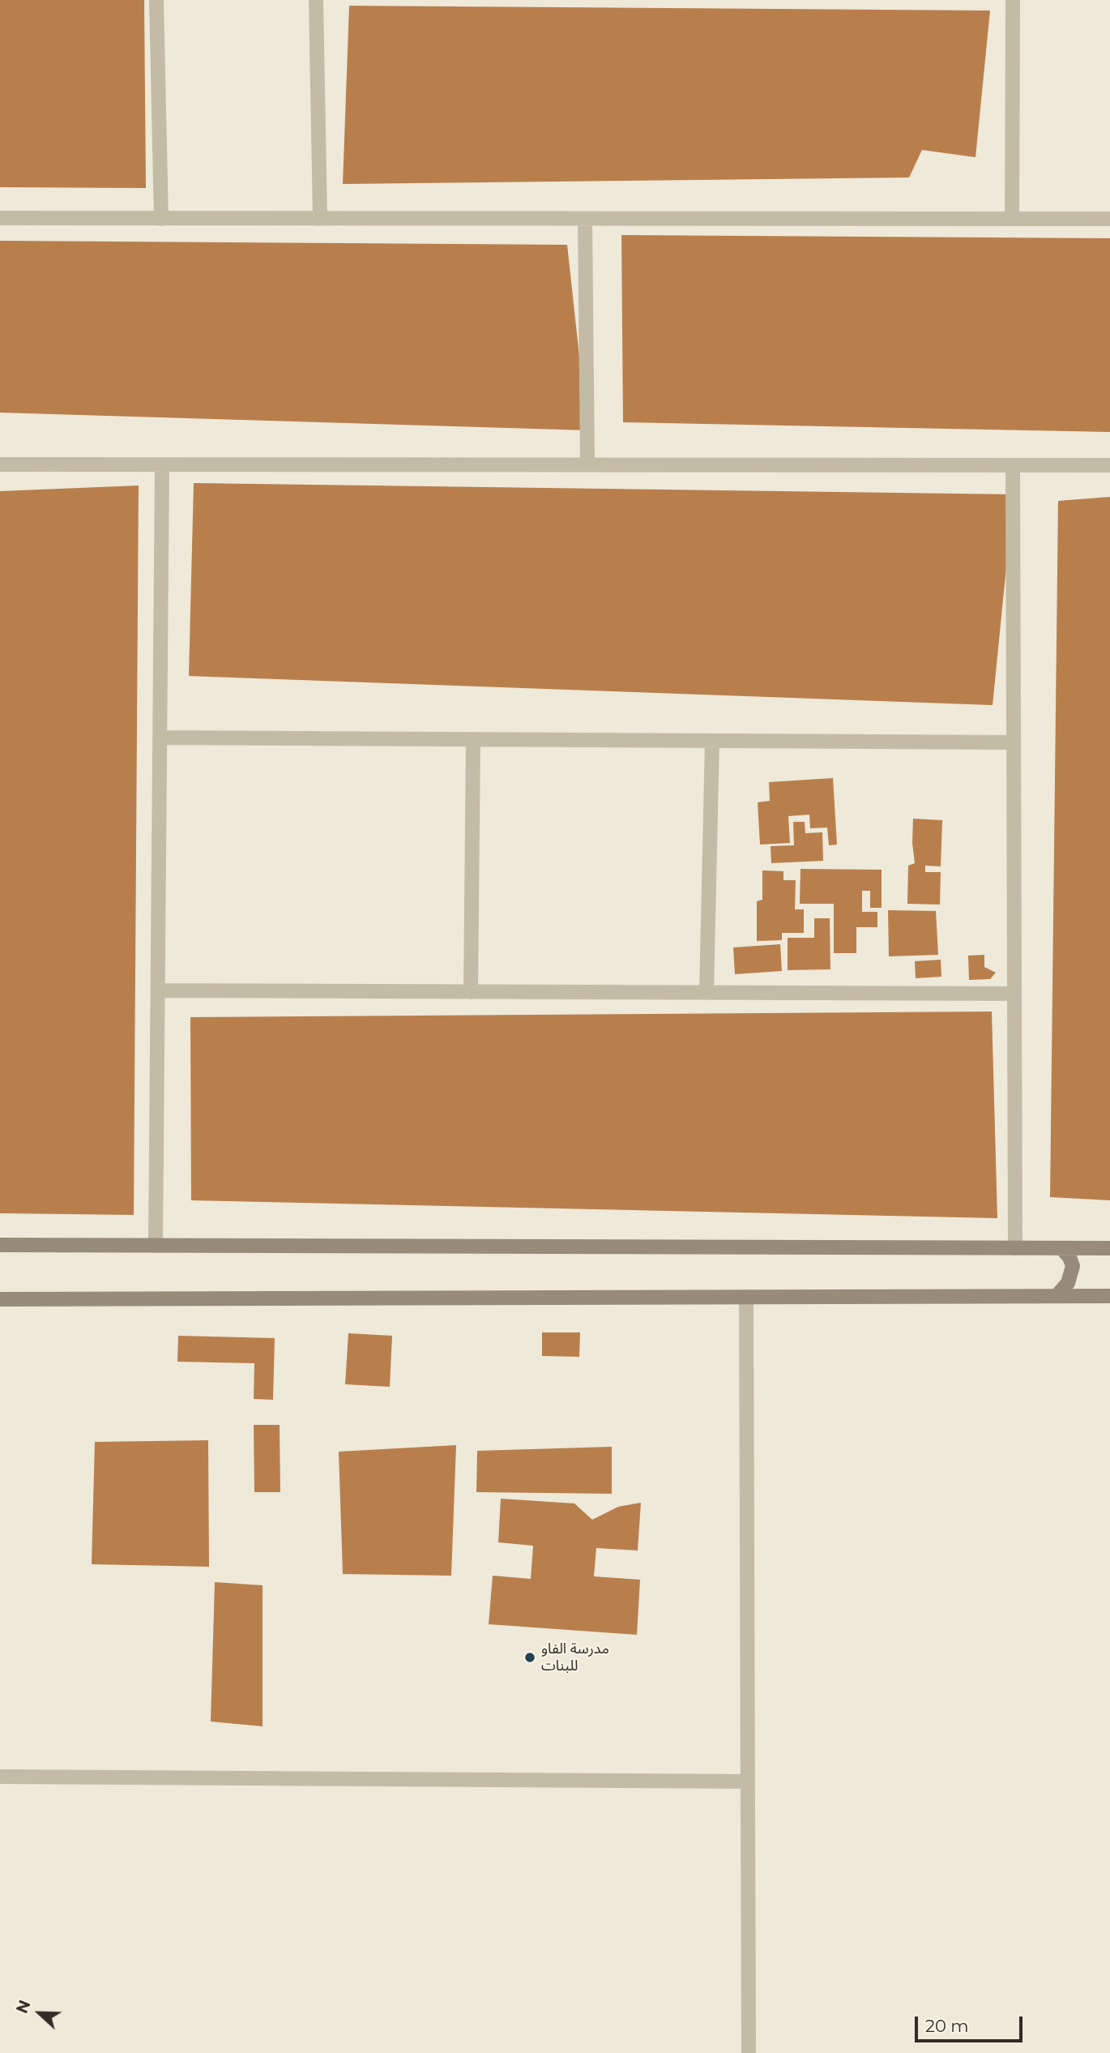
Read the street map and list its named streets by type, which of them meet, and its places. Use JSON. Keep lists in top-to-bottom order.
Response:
{
  "places": ["مدرسة الفاو للبنات"],
  "scale_bar": "20 m",
  "north": "left"
}
